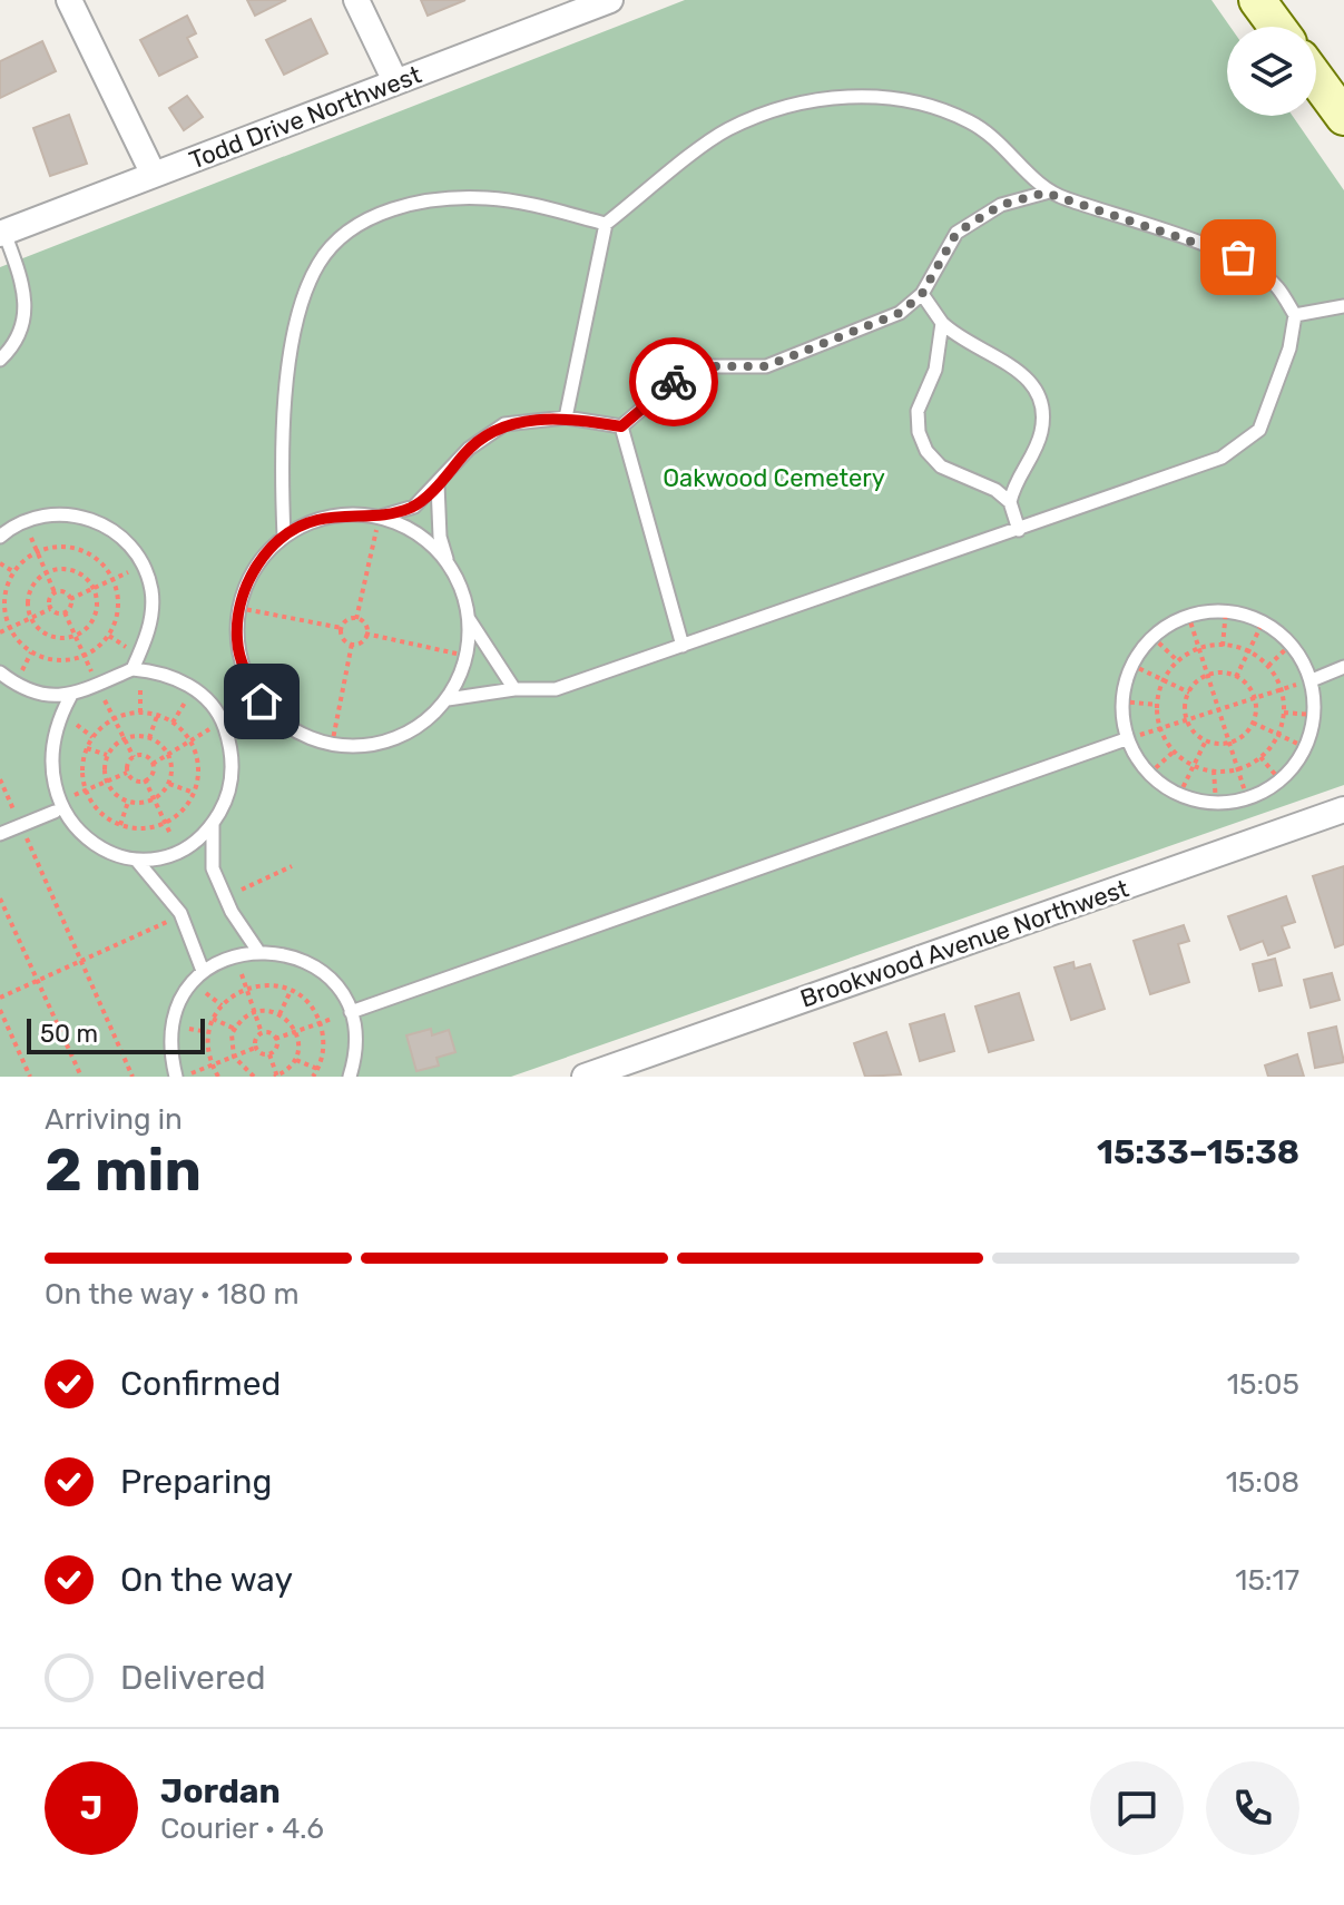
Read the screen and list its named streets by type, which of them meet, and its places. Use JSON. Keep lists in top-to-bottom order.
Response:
{
  "streets": {
    "street": ["Todd Drive Northwest", "Brookwood Avenue Northwest"]
  },
  "parks": ["Oakwood Cemetery"],
  "scale_bar": "50 m",
  "page": {
    "scale": "50 m",
    "heading": ["2 min", "Arriving in", "15:33–15:38"],
    "panel": ["Jordan", "Courier · 4.6"],
    "bar": "On the way · 180 m",
    "list": [
      ["Confirmed", "15:05"],
      ["Preparing", "15:08"],
      ["On the way", "15:17"],
      "Delivered"
    ],
    "round": "J"
  }
}
